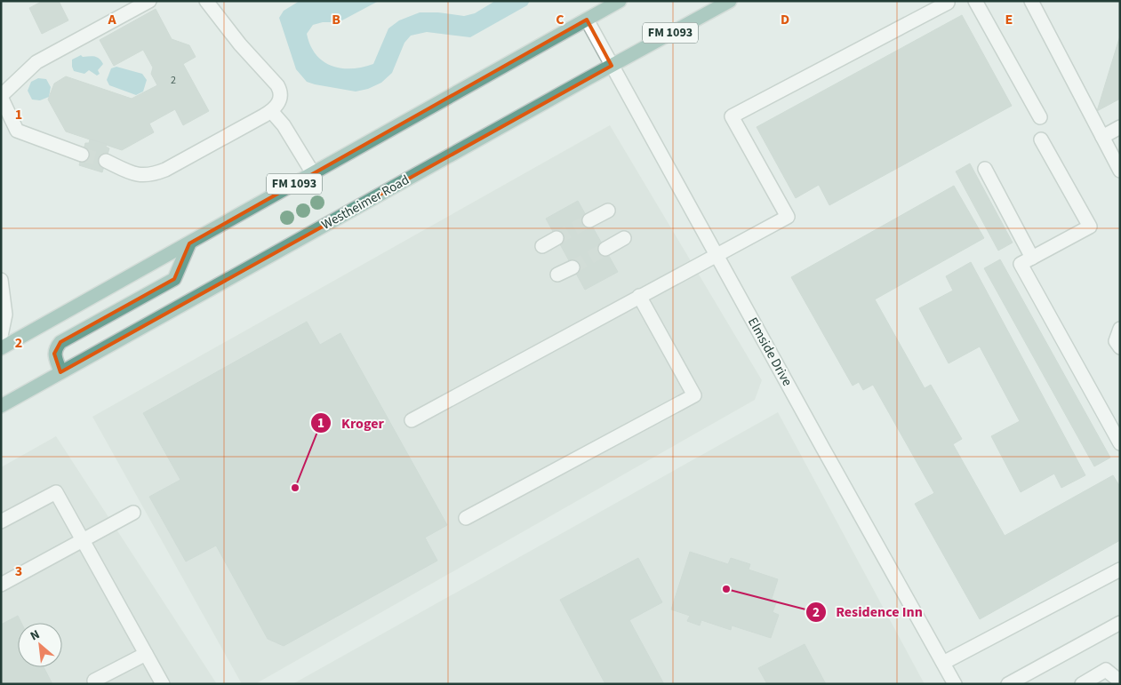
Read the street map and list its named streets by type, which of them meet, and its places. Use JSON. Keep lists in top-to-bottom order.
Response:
{
  "streets": {
    "main road": ["FM 1093", "Westheimer Road"],
    "street": ["Elmside Drive"]
  },
  "crossings": [
    ["FM 1093", "Elmside Drive"],
    ["Westheimer Road", "Elmside Drive"]
  ],
  "places": ["Kroger", "Residence Inn"],
  "house_numbers": ["2"],
  "north": "top left",
  "grid": {
    "columns": [
      "A",
      "B",
      "C",
      "D",
      "E"
    ],
    "rows": ["1", "2", "3"]
  }
}
